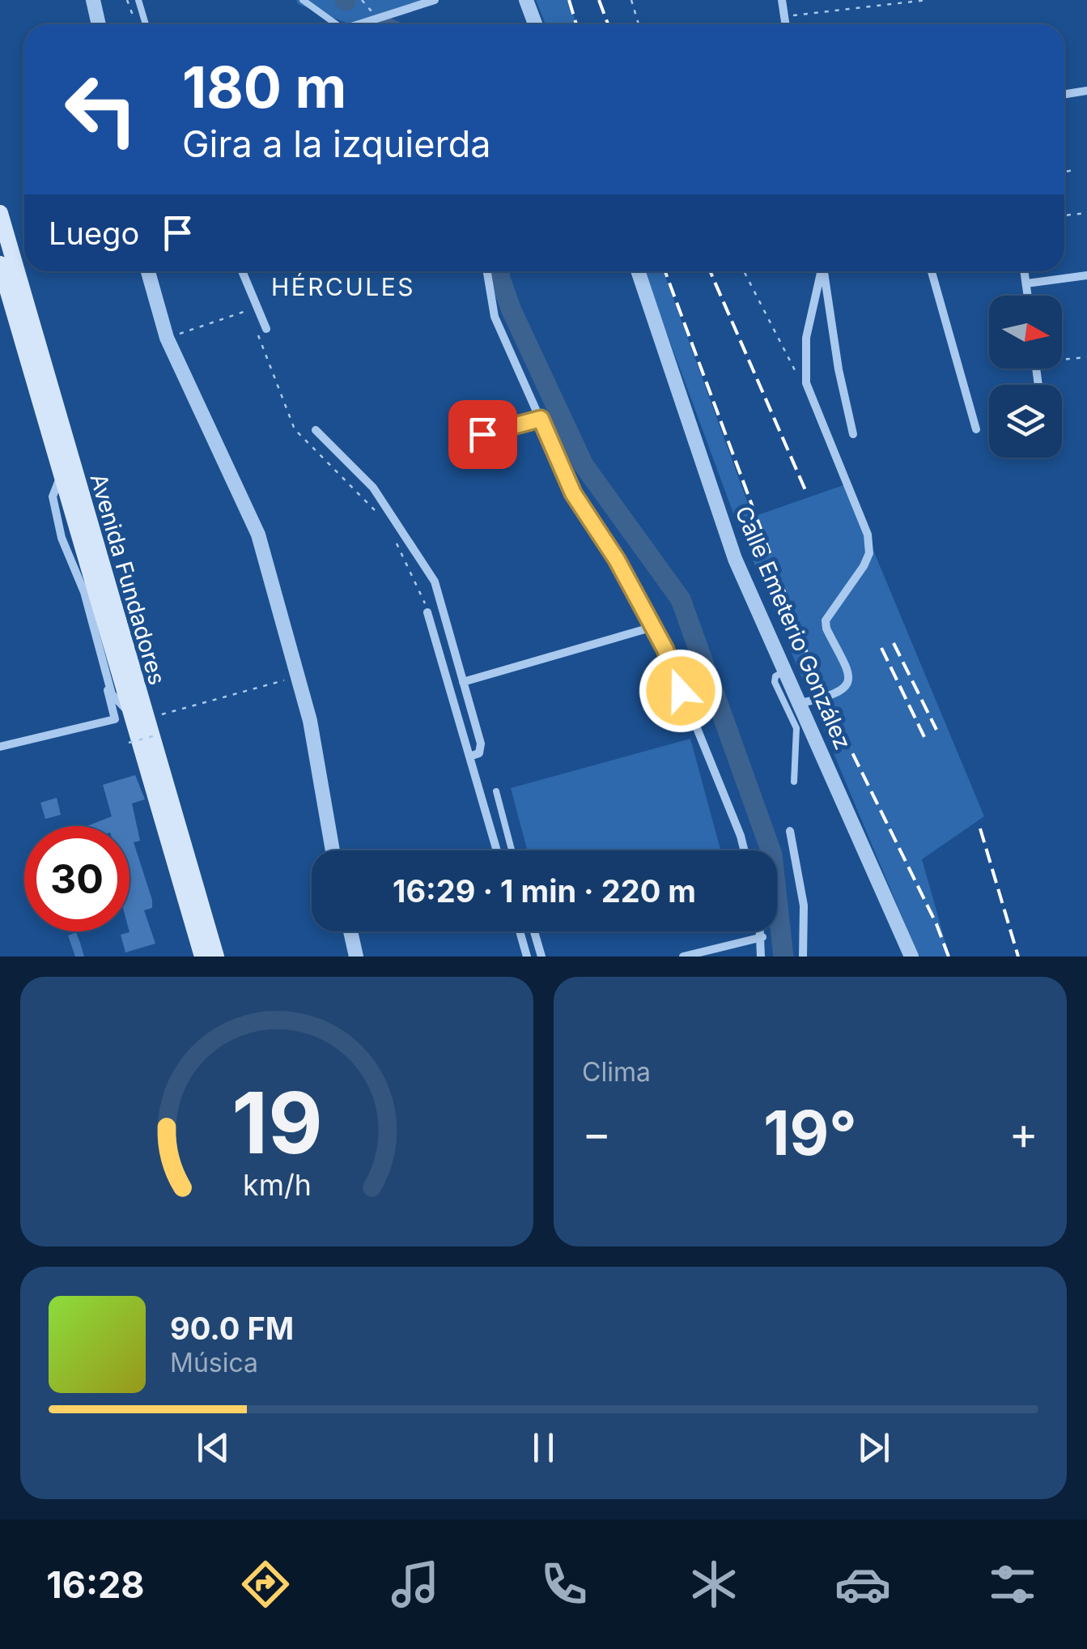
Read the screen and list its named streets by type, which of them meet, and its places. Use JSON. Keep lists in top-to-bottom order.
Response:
{
  "streets": {
    "main road": ["Avenida Fundadores"],
    "street": ["Calle Emeterio González"]
  },
  "districts": ["HÉRCULES"],
  "north": "right",
  "page": {
    "turn": ["180 m", "Gira a la izquierda"],
    "then": "Luego",
    "limit": "30",
    "trip": "16:29 · 1 min · 220 m",
    "tile": "Clima",
    "heat": ["−", "19°", "+"],
    "song": ["90.0 FM", "Música"],
    "tabs": "16:28",
    "gauge": ["19", "km/h"]
  }
}
